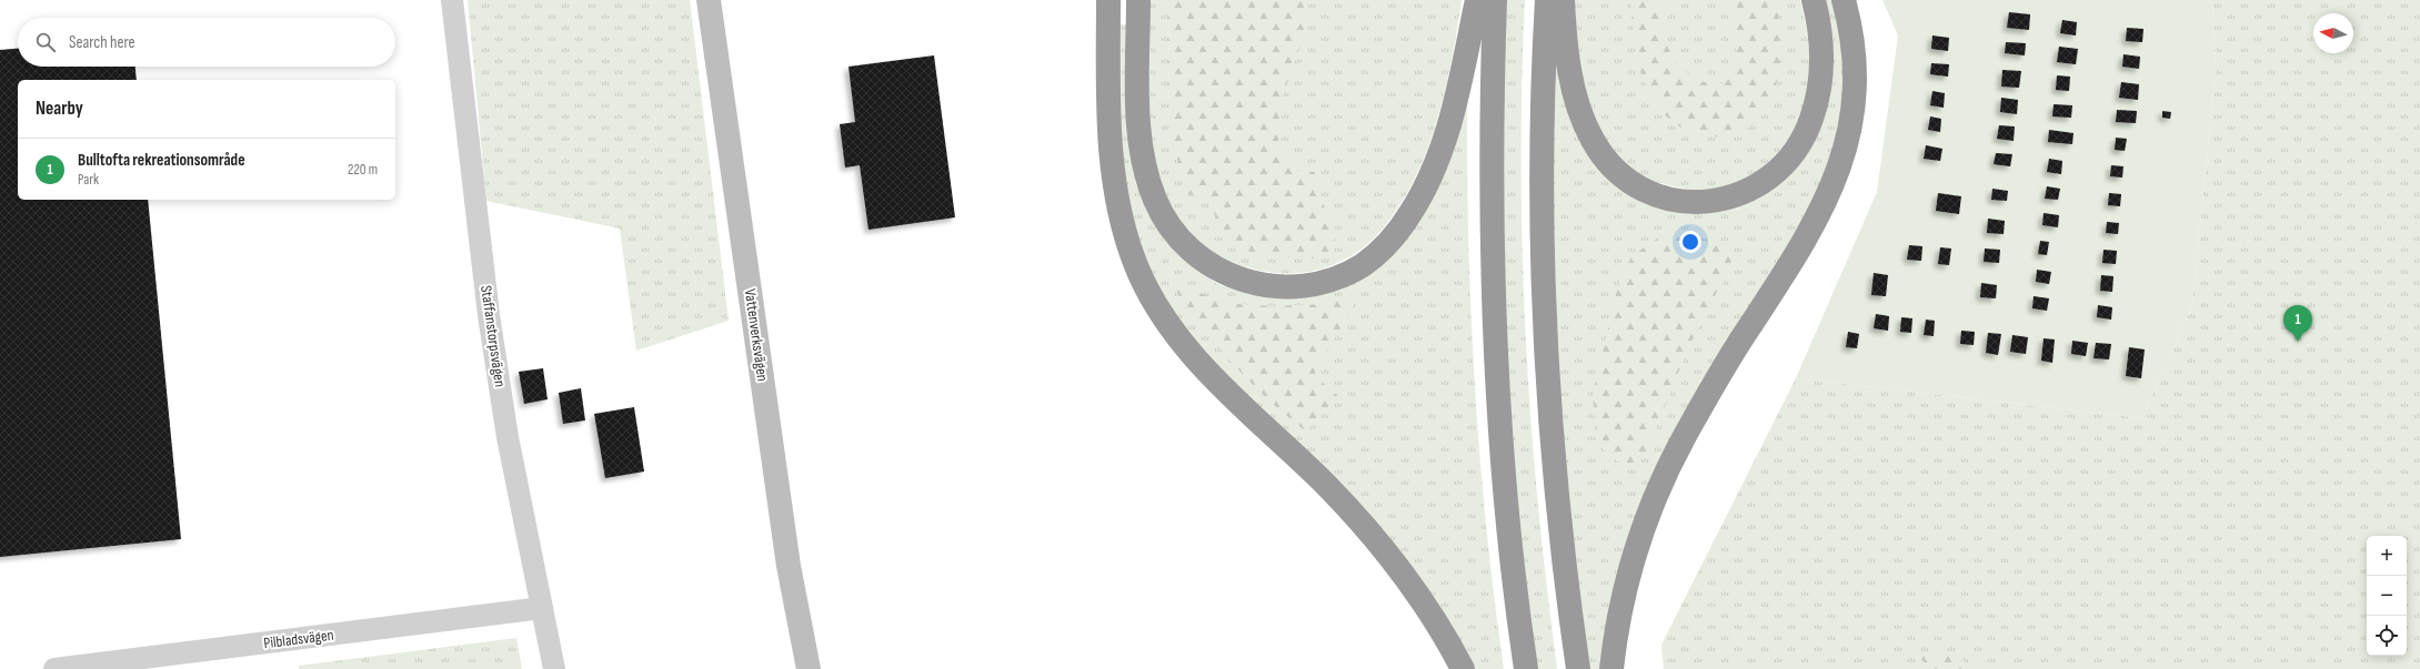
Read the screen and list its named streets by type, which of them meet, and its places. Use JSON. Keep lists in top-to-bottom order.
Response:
{
  "streets": {
    "street": ["Vattenverksvägen", "Staffanstorpsvägen", "Pilbladsvägen"]
  },
  "crossings": [
    ["Staffanstorpsvägen", "Pilbladsvägen"]
  ],
  "north": "left",
  "page": {
    "search": "Search here",
    "heading": "Nearby",
    "list": [
      {
        "mark": "1",
        "name": "Bulltofta rekreationsområde",
        "note": "Park",
        "value": "220 m"
      }
    ],
    "pins": "1",
    "map_buttons": ["+", "−"]
  }
}
